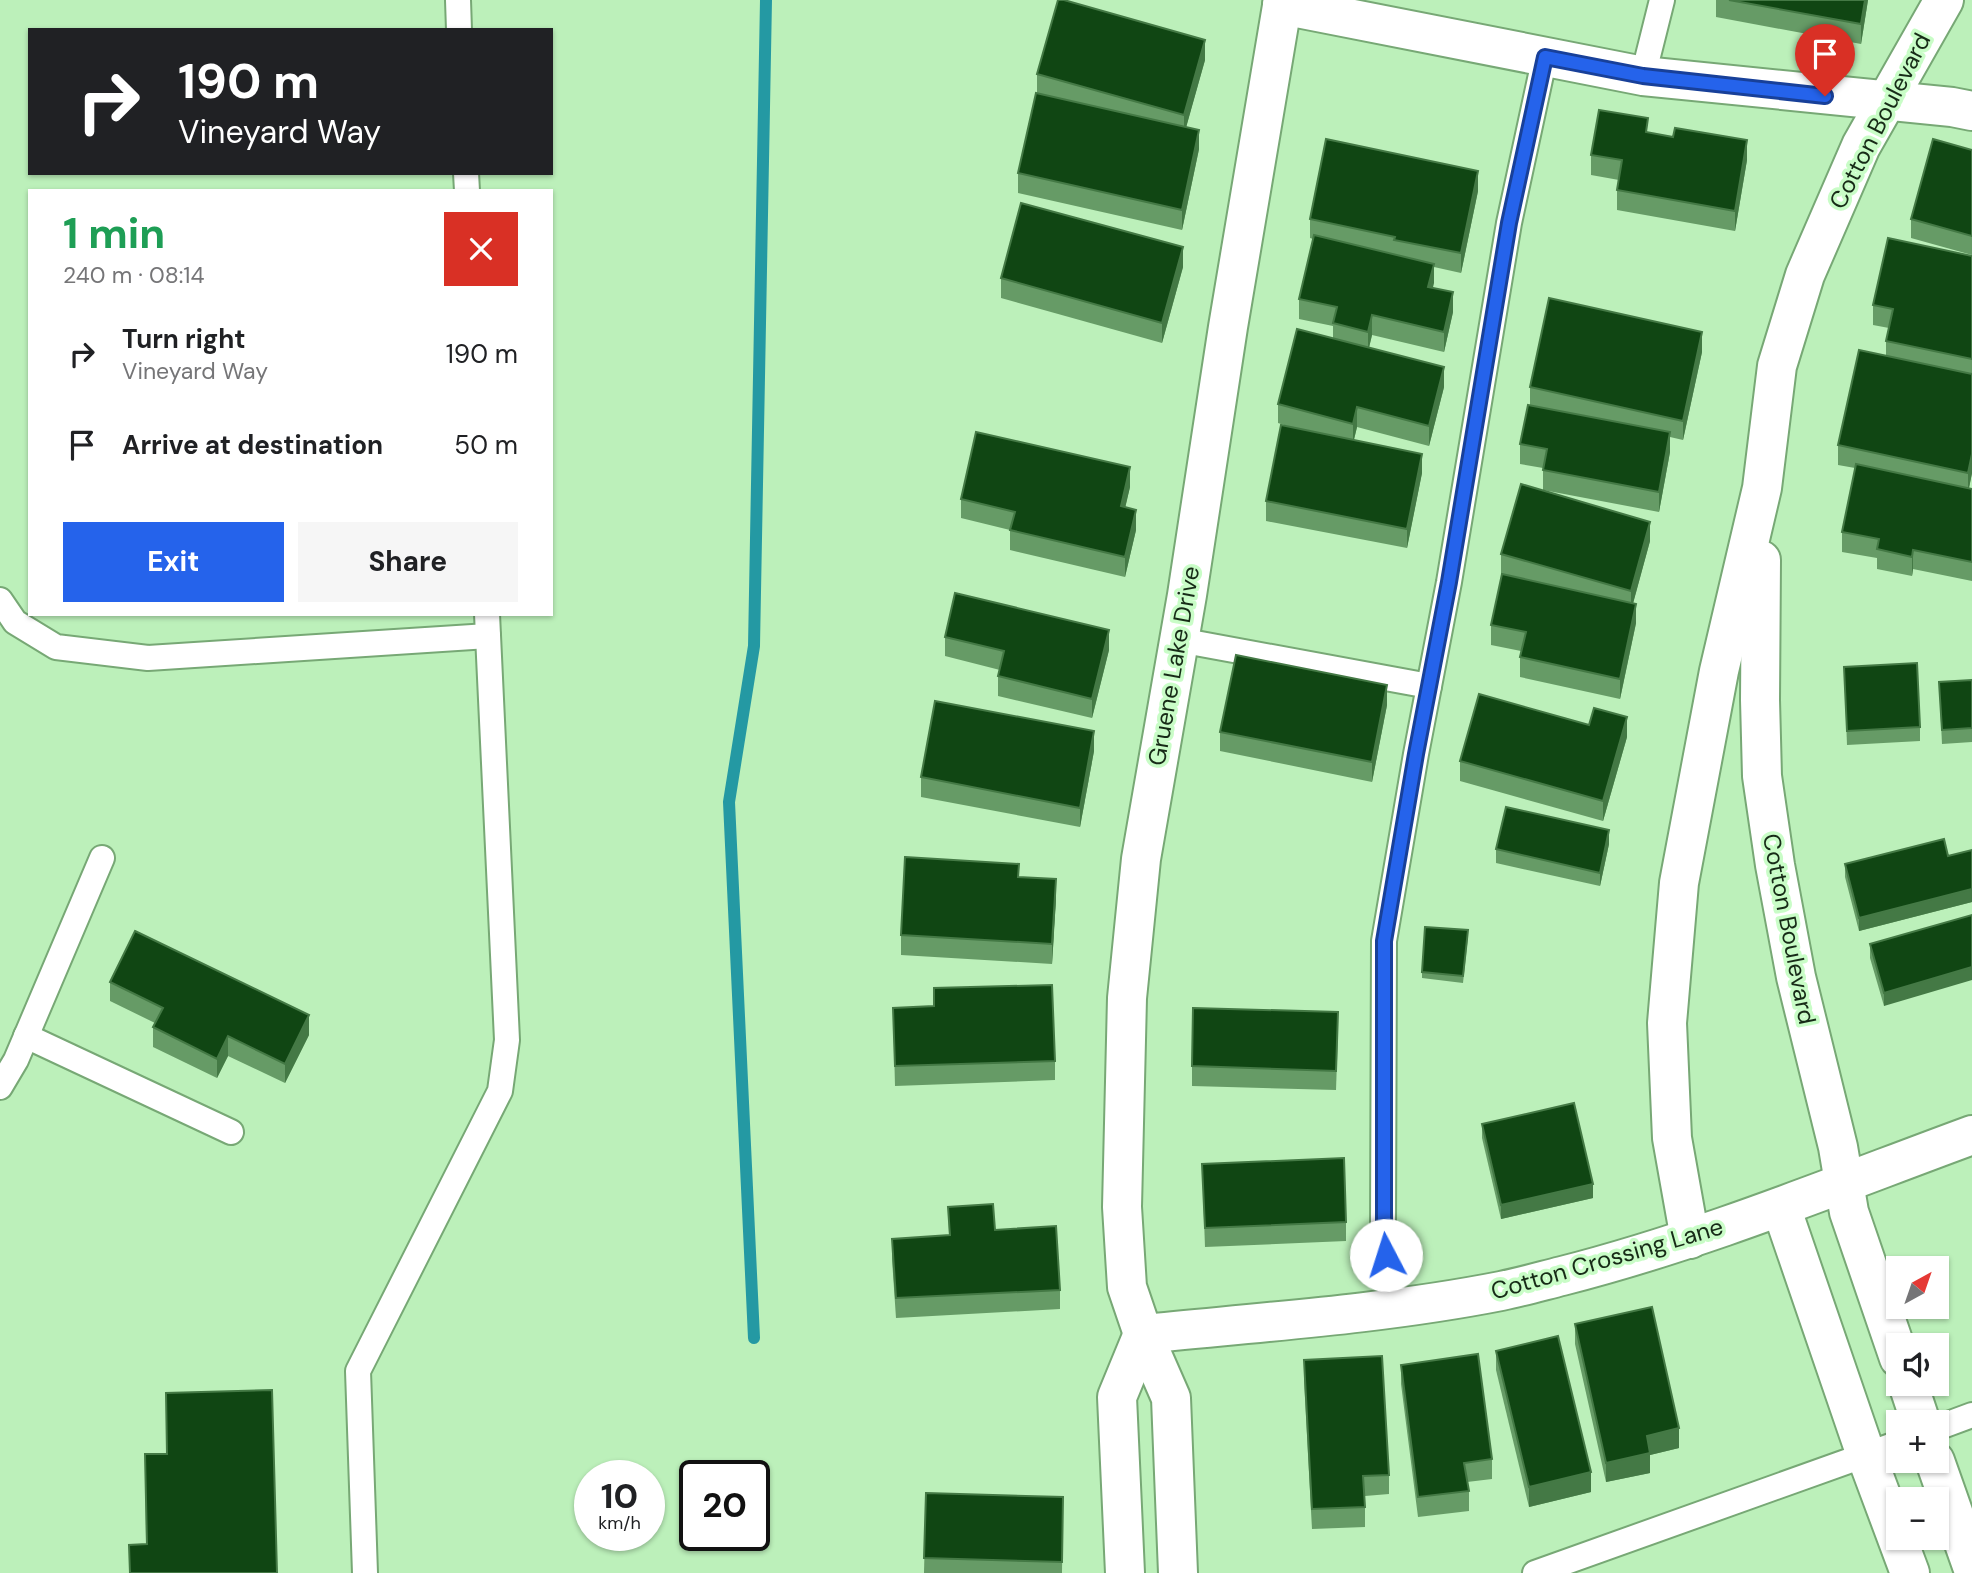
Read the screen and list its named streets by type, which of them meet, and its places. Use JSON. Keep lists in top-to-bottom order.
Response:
{
  "streets": {
    "street": ["Cotton Boulevard", "Gruene Lake Drive", "Cotton Crossing Lane"]
  },
  "crossings": [
    ["Cotton Boulevard", "Cotton Crossing Lane"],
    ["Gruene Lake Drive", "Cotton Crossing Lane"]
  ],
  "north": "top right",
  "page": {
    "turn": ["190 m", "Vineyard Way"],
    "heading": ["1 min", "240 m · 08:14"],
    "list": [
      {
        "name": "Turn right",
        "note": "Vineyard Way",
        "value": "190 m"
      },
      {
        "name": "Arrive at destination",
        "value": "50 m"
      }
    ],
    "buttons": ["Exit", "Share"],
    "map_buttons": ["+", "−"],
    "speed": "10 km/h",
    "limit": "20"
  }
}
